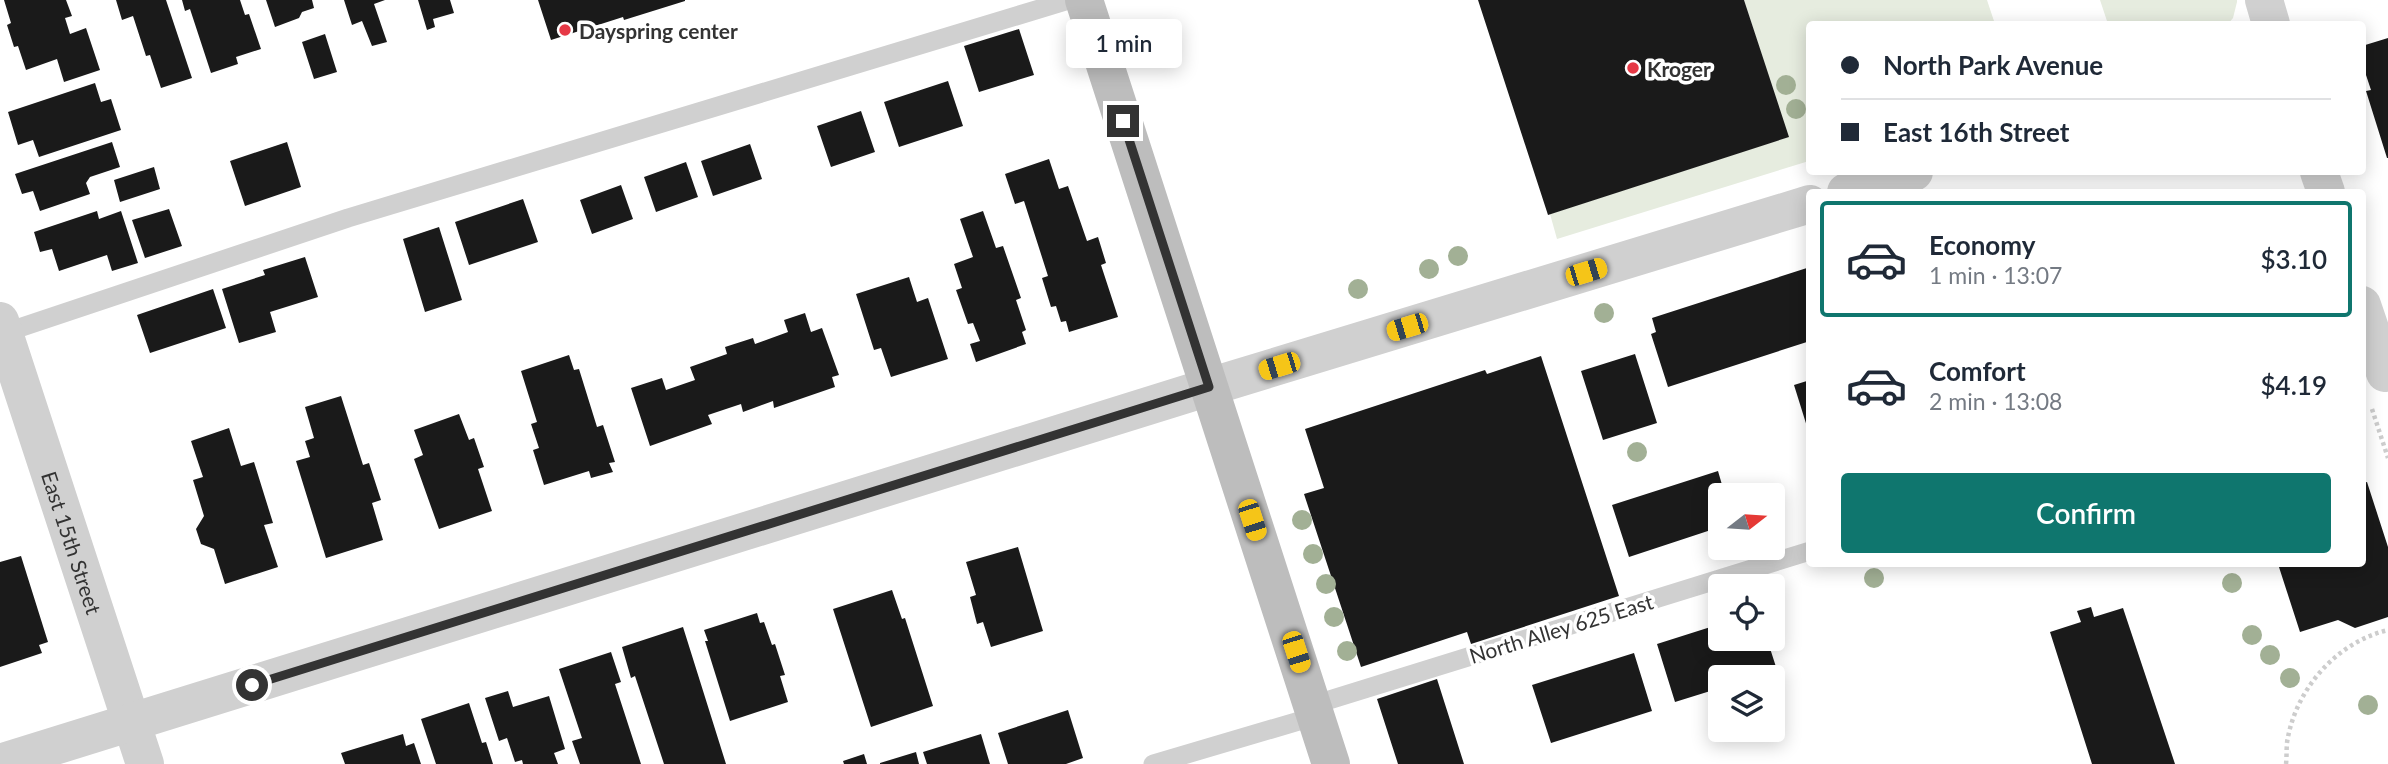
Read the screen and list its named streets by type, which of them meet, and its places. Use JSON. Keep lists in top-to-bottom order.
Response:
{
  "streets": {
    "street": ["East 15th Street"],
    "lane": ["North Alley 625 East"]
  },
  "places": ["Dayspring center", "Kroger"],
  "north": "right",
  "page": {
    "bubble": "1 min",
    "banner": ["North Park Avenue", "East 16th Street"],
    "list": [
      {
        "name": "Economy",
        "note": "1 min · 13:07",
        "value": "$3.10"
      },
      {
        "name": "Comfort",
        "note": "2 min · 13:08",
        "value": "$4.19"
      }
    ],
    "buttons": "Confirm"
  }
}
